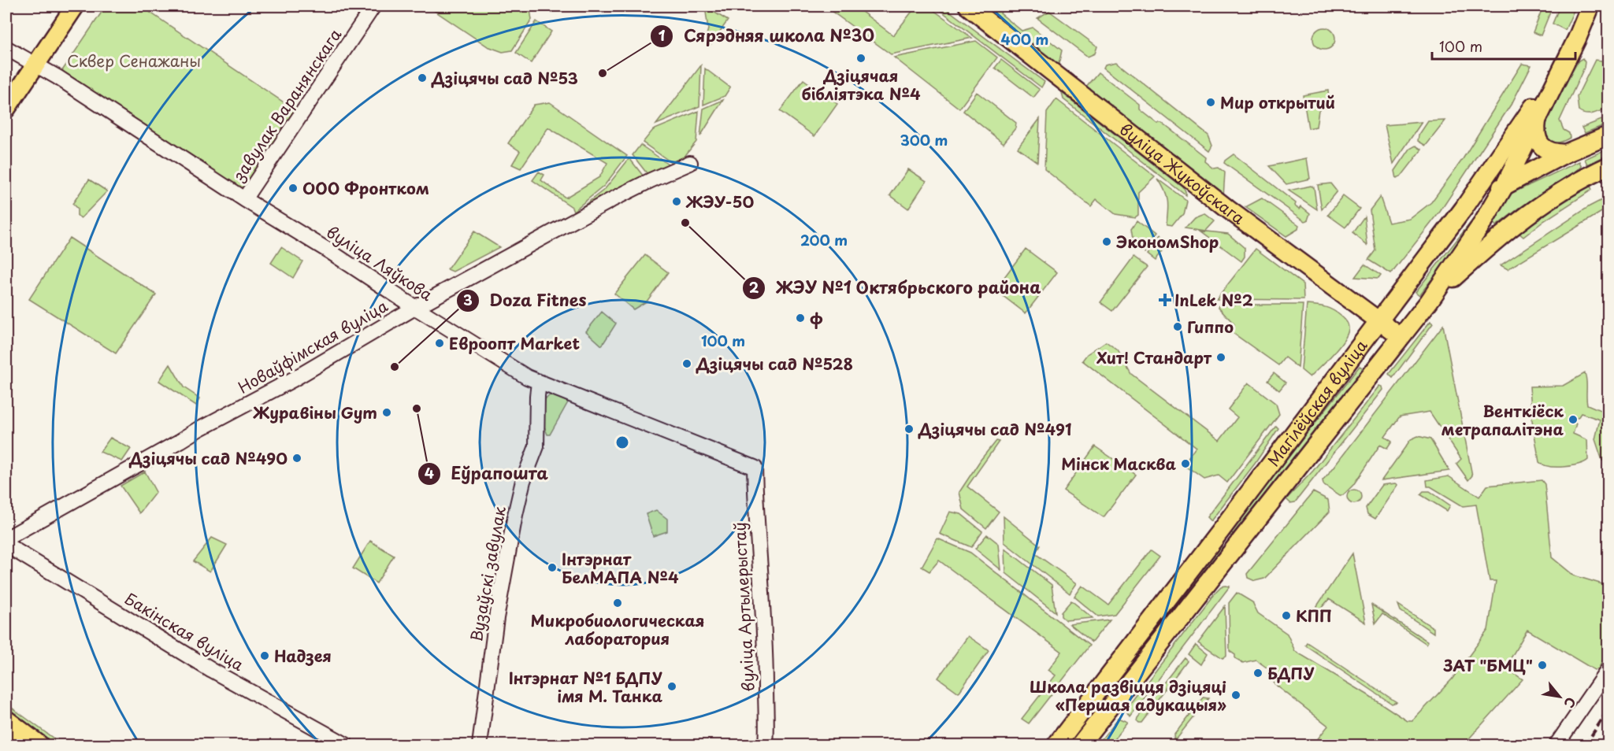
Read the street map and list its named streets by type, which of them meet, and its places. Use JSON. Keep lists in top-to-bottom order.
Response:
{
  "streets": {
    "main road": ["вуліца Жукоўскага", "Магілёўская вуліца"],
    "street": [
      "завулак Варанянскага",
      "вуліца Ляўкова",
      "Новаўфімская вуліца",
      "Вузаўскі завулак",
      "вуліца Артылерыстаў",
      "Бакінская вуліца"
    ]
  },
  "crossings": [
    ["завулак Варанянскага", "вуліца Ляўкова"],
    ["вуліца Жукоўскага", "Магілёўская вуліца"],
    ["вуліца Ляўкова", "Новаўфімская вуліца"],
    ["вуліца Ляўкова", "Вузаўскі завулак"],
    ["вуліца Ляўкова", "вуліца Артылерыстаў"]
  ],
  "parks": ["Сквер Сенажаны"],
  "places": {
    "other": [
      "Дзіцячая бібліятэка №4",
      "Сярэдняя школа №30",
      "Дзіцячы сад №53",
      "Мир открытий",
      "ООО Фронтком",
      "ЖЭУ-50",
      "ЖЭУ №1 Октябрьского района",
      "ЭкономShop",
      "ф",
      "Гиппо",
      "Евроопт Market",
      "Хит! Стандарт",
      "Дзіцячы сад №528",
      "Doza Fitnes",
      "Еўрапошта",
      "Журавіны Gym",
      "Венткіёск метрапалітэна",
      "Дзіцячы сад №491",
      "Дзіцячы сад №490",
      "Мінск Масква",
      "Інтэрнат БелМАПА №4",
      "Микробиологическая лаборатория",
      "КПП",
      "Надзея",
      "ЗАТ \"БМЦ\"",
      "БДПУ",
      "Інтэрнат №1 БДПУ імя М. Танка",
      "Школа развіцця дзіцяці «Першая адукацыя»"
    ],
    "health": ["InLek №2"]
  },
  "scale_bar": "100 m",
  "north": "bottom right",
  "rings": [
    "400 m",
    "300 m",
    "200 m",
    "100 m"
  ]
}
